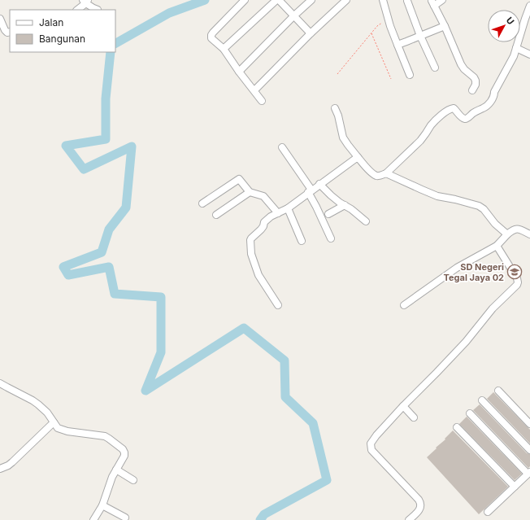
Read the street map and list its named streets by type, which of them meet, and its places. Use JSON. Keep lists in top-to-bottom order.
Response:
{
  "places": {
    "school or university": ["SD Negeri Tegal Jaya 02"]
  },
  "legend": ["Jalan", "Bangunan"],
  "north": "top right"
}
